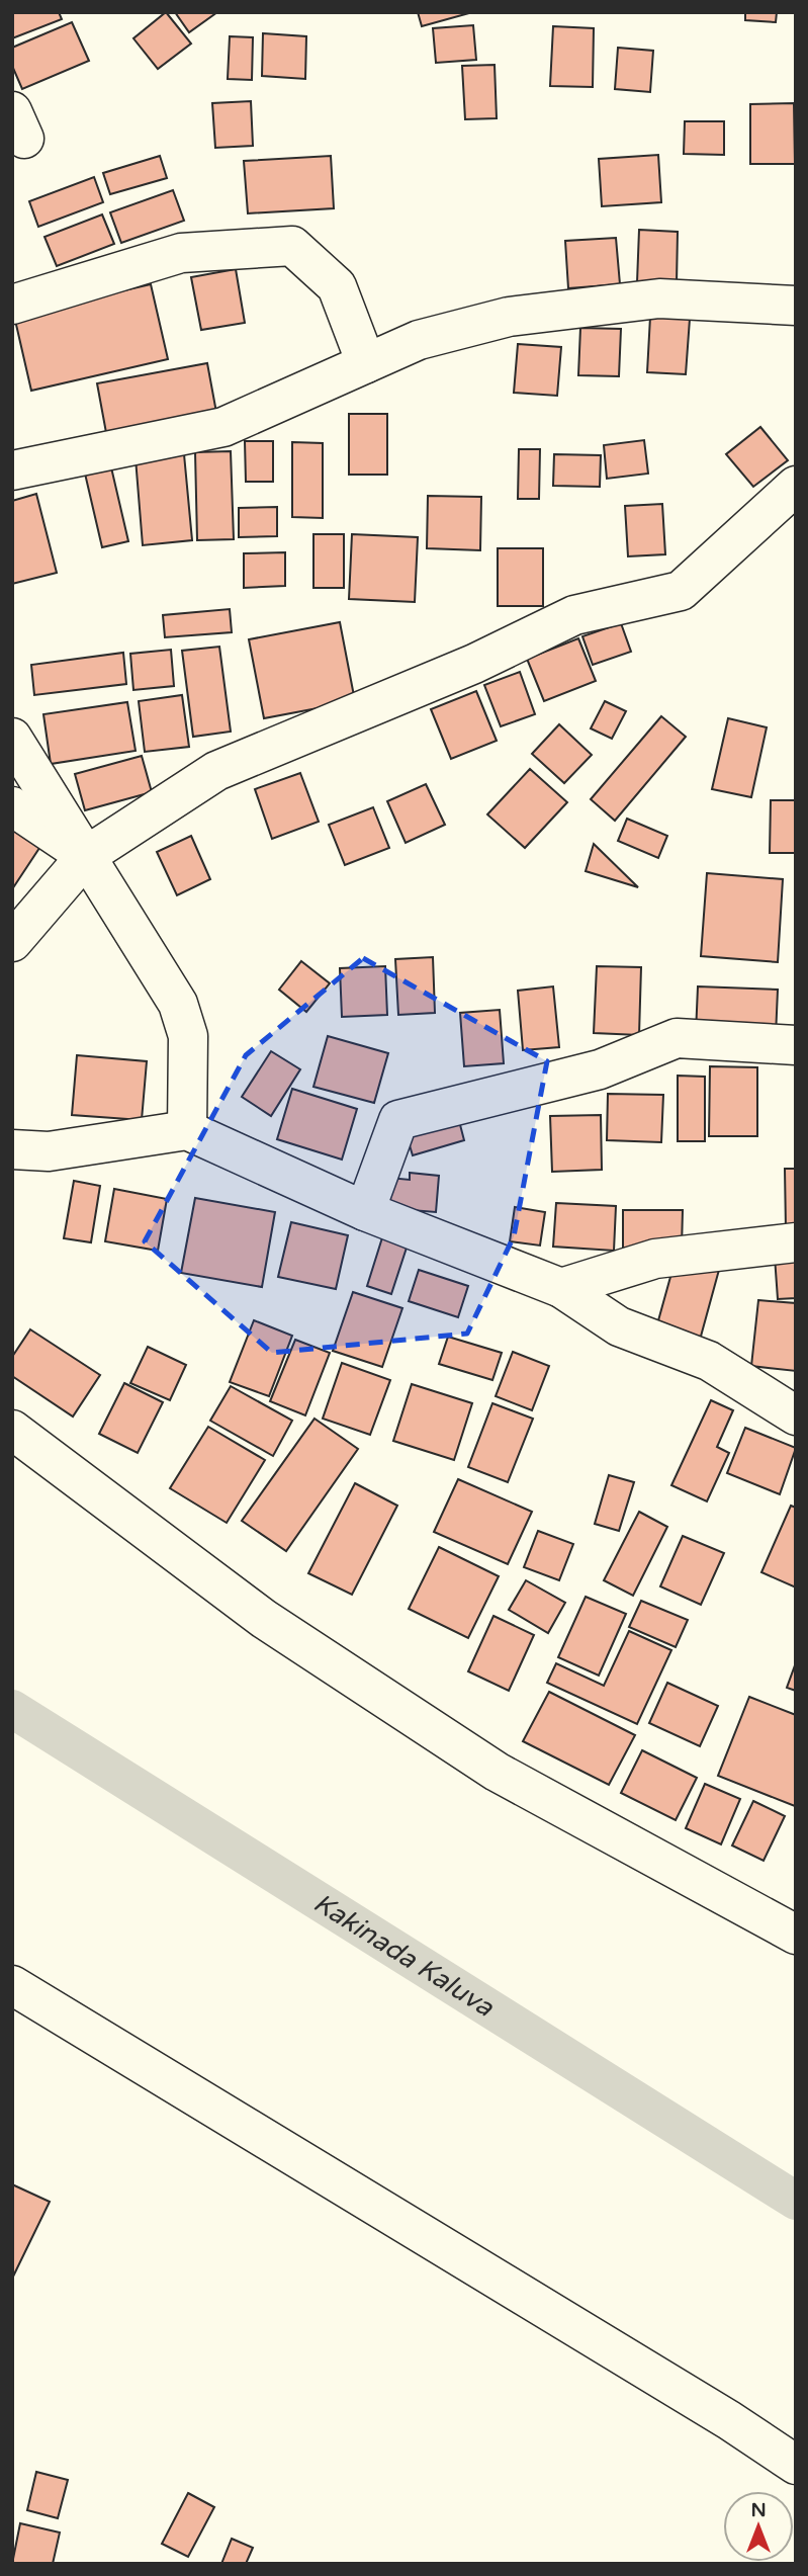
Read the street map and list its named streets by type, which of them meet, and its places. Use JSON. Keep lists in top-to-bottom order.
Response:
{
  "water": ["Kakinada Kaluva"],
  "north": "top"
}
